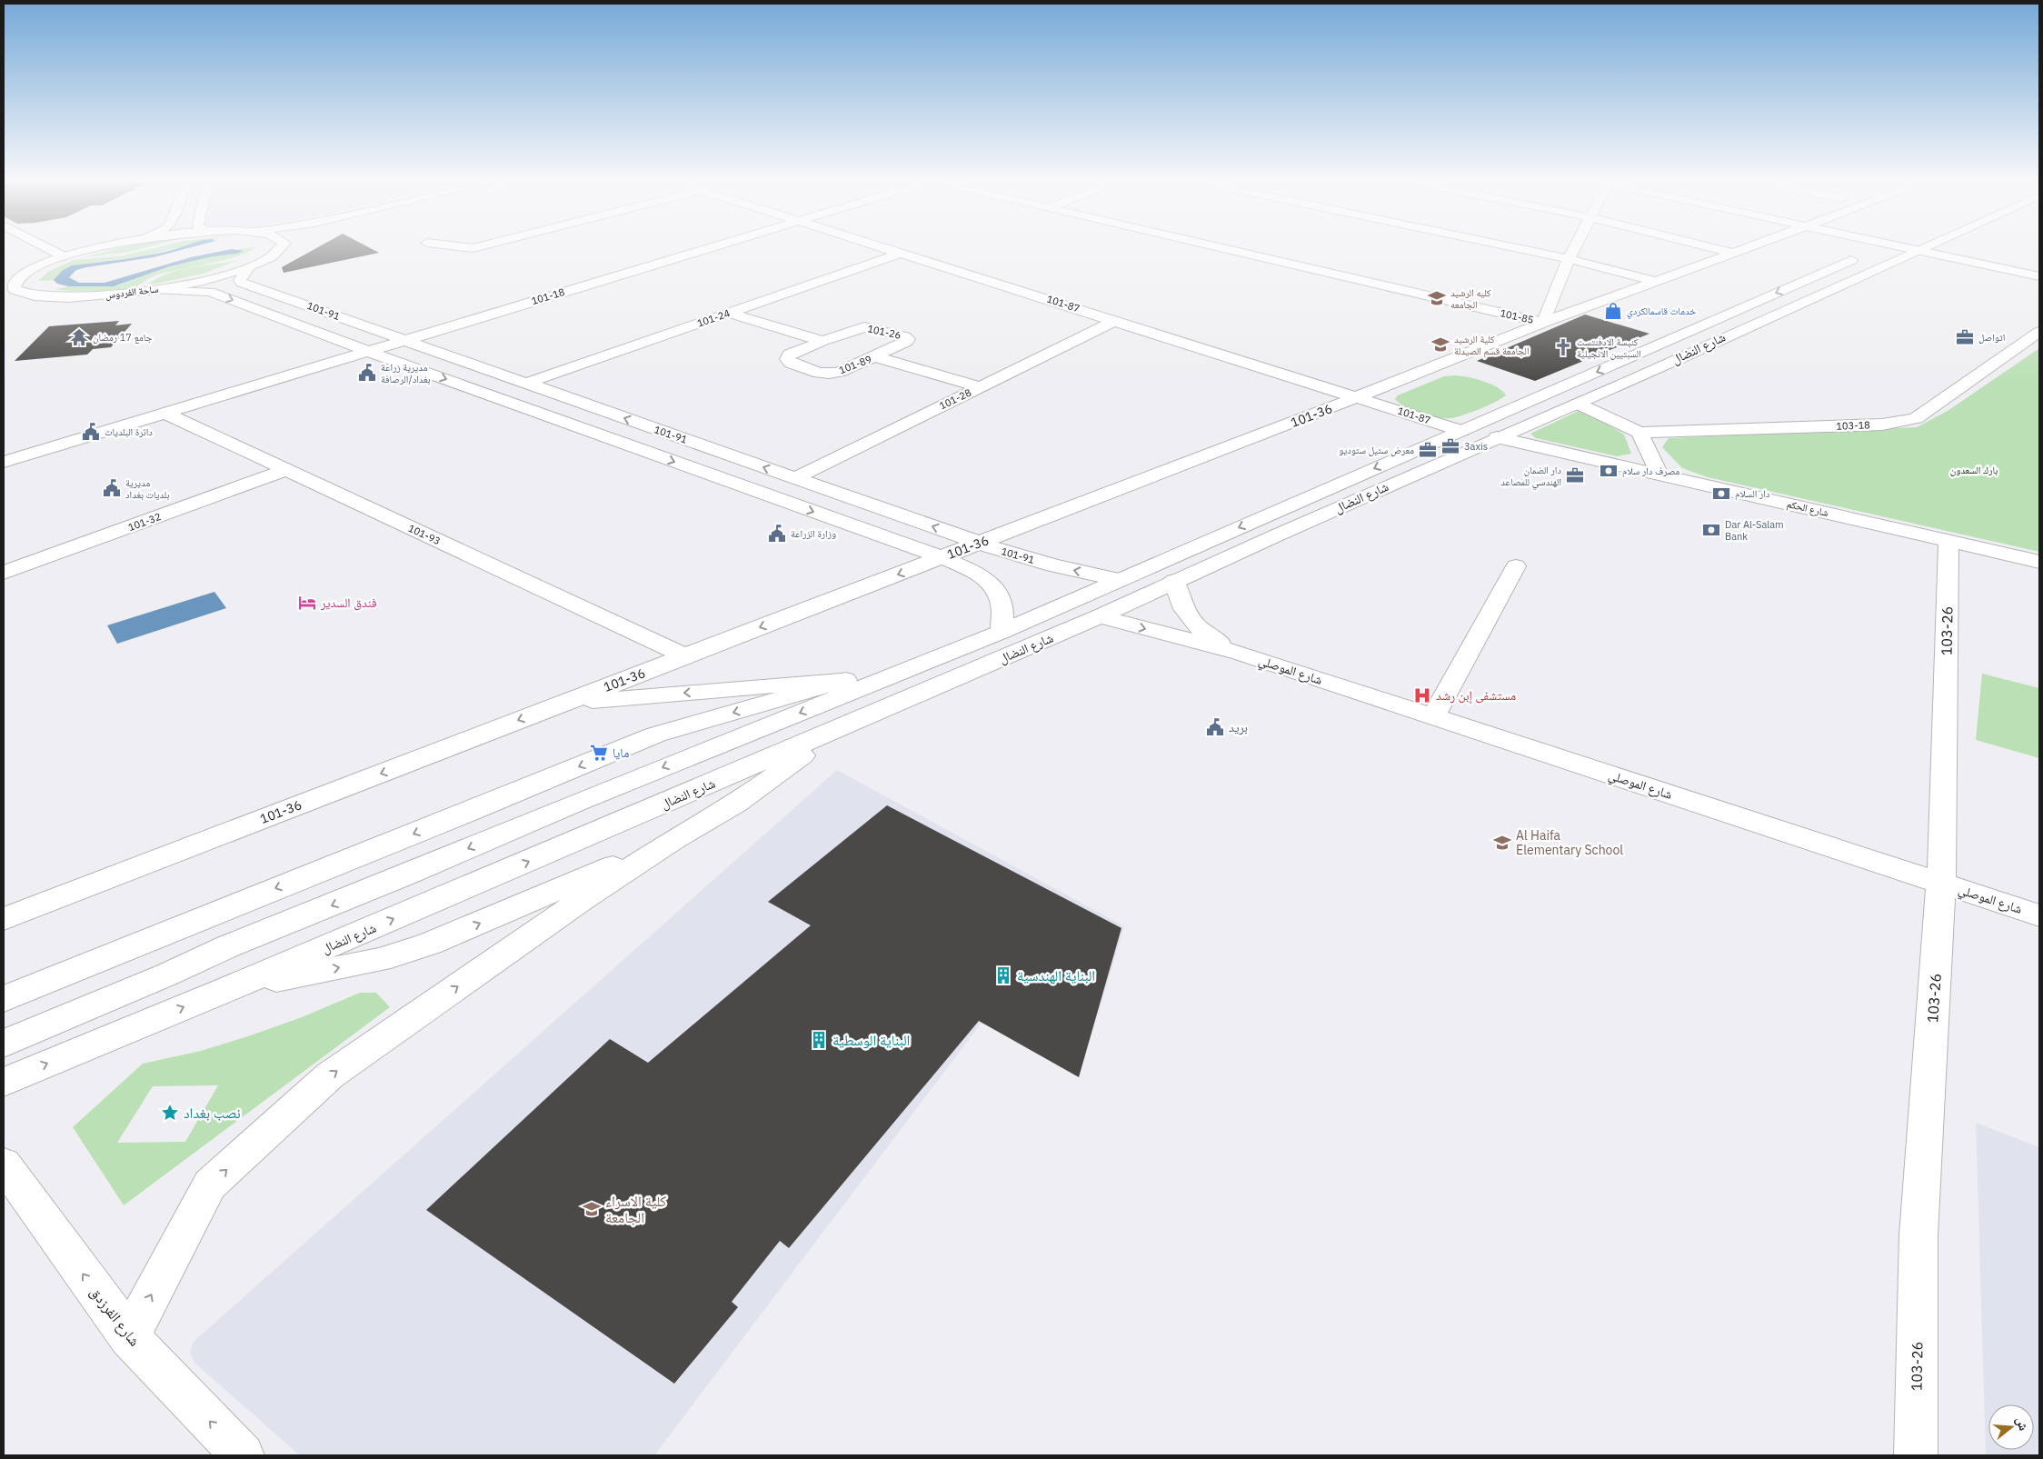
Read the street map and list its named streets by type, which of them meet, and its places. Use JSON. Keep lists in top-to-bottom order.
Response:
{
  "streets": {
    "street": [
      "ساحة الفردوس",
      "101-18",
      "101-87",
      "101-91",
      "101-85",
      "101-24",
      "101-26",
      "شارع النضال",
      "101-89",
      "101-28",
      "101-36",
      "103-18",
      "شارع الحكم",
      "101-32",
      "101-93",
      "103-26",
      "شارع الموصلي",
      "شارع الفرزدق"
    ]
  },
  "crossings": [
    ["ساحة الفردوس", "101-91"],
    ["101-18", "101-91"],
    ["101-18", "101-93"],
    ["101-87", "101-24"],
    ["101-87", "شارع النضال"],
    ["101-87", "101-28"],
    ["101-87", "101-36"],
    ["101-91", "101-24"],
    ["101-91", "شارع النضال"],
    ["101-91", "101-28"],
    ["101-91", "101-36"],
    ["101-85", "101-36"],
    ["101-26", "101-89"],
    ["شارع النضال", "شارع الحكم"],
    ["شارع النضال", "شارع الموصلي"],
    ["101-89", "101-28"],
    ["101-36", "101-93"],
    ["شارع الحكم", "103-26"],
    ["101-32", "101-93"],
    ["103-26", "شارع الموصلي"]
  ],
  "one_way": ["شارع الفرزدق"],
  "parks": ["بارك السعدون"],
  "places": {
    "school or university": [
      "كليه الرشيد الجامعه",
      "كلية الرشيد الجامعة قسم الصيدلة",
      "Al Haifa Elementary School",
      "كلية الاسراء الجامعة"
    ],
    "shop": ["خدمات قاسمالكردي"],
    "temple": ["جامع 17 رمضان"],
    "office": [
      "اتواصل",
      "3axis",
      "معرض ستيل ستوديو",
      "دار الضمان الهندسي للمصاعد"
    ],
    "church": ["كنيسة الادفنتست السبتيين الانجيلية"],
    "public building": [
      "مديرية زراعة بغداد/الرصافة",
      "دائرة البلديات",
      "مديرية بلديات بغداد",
      "وزارة الزراعة",
      "بريد"
    ],
    "bank": ["مصرف دار سلام", "دار السلام", "Dar Al-Salam Bank"],
    "hotel": ["فندق السدير"],
    "hospital": ["مستشفى إبن رشد"],
    "supermarket": ["مايا"],
    "building": ["البناية الهندسية", "البناية الوسطية"],
    "place": ["نصب بغداد"]
  },
  "north": "right"
}
